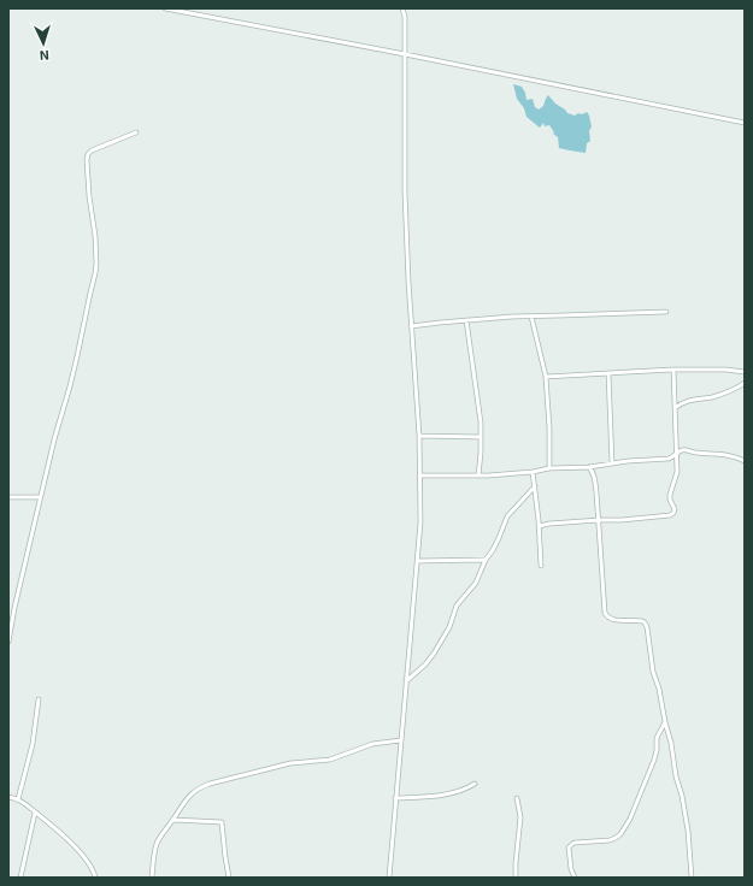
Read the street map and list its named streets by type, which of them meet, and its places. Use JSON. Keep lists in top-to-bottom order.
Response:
{
  "north": "bottom"
}
